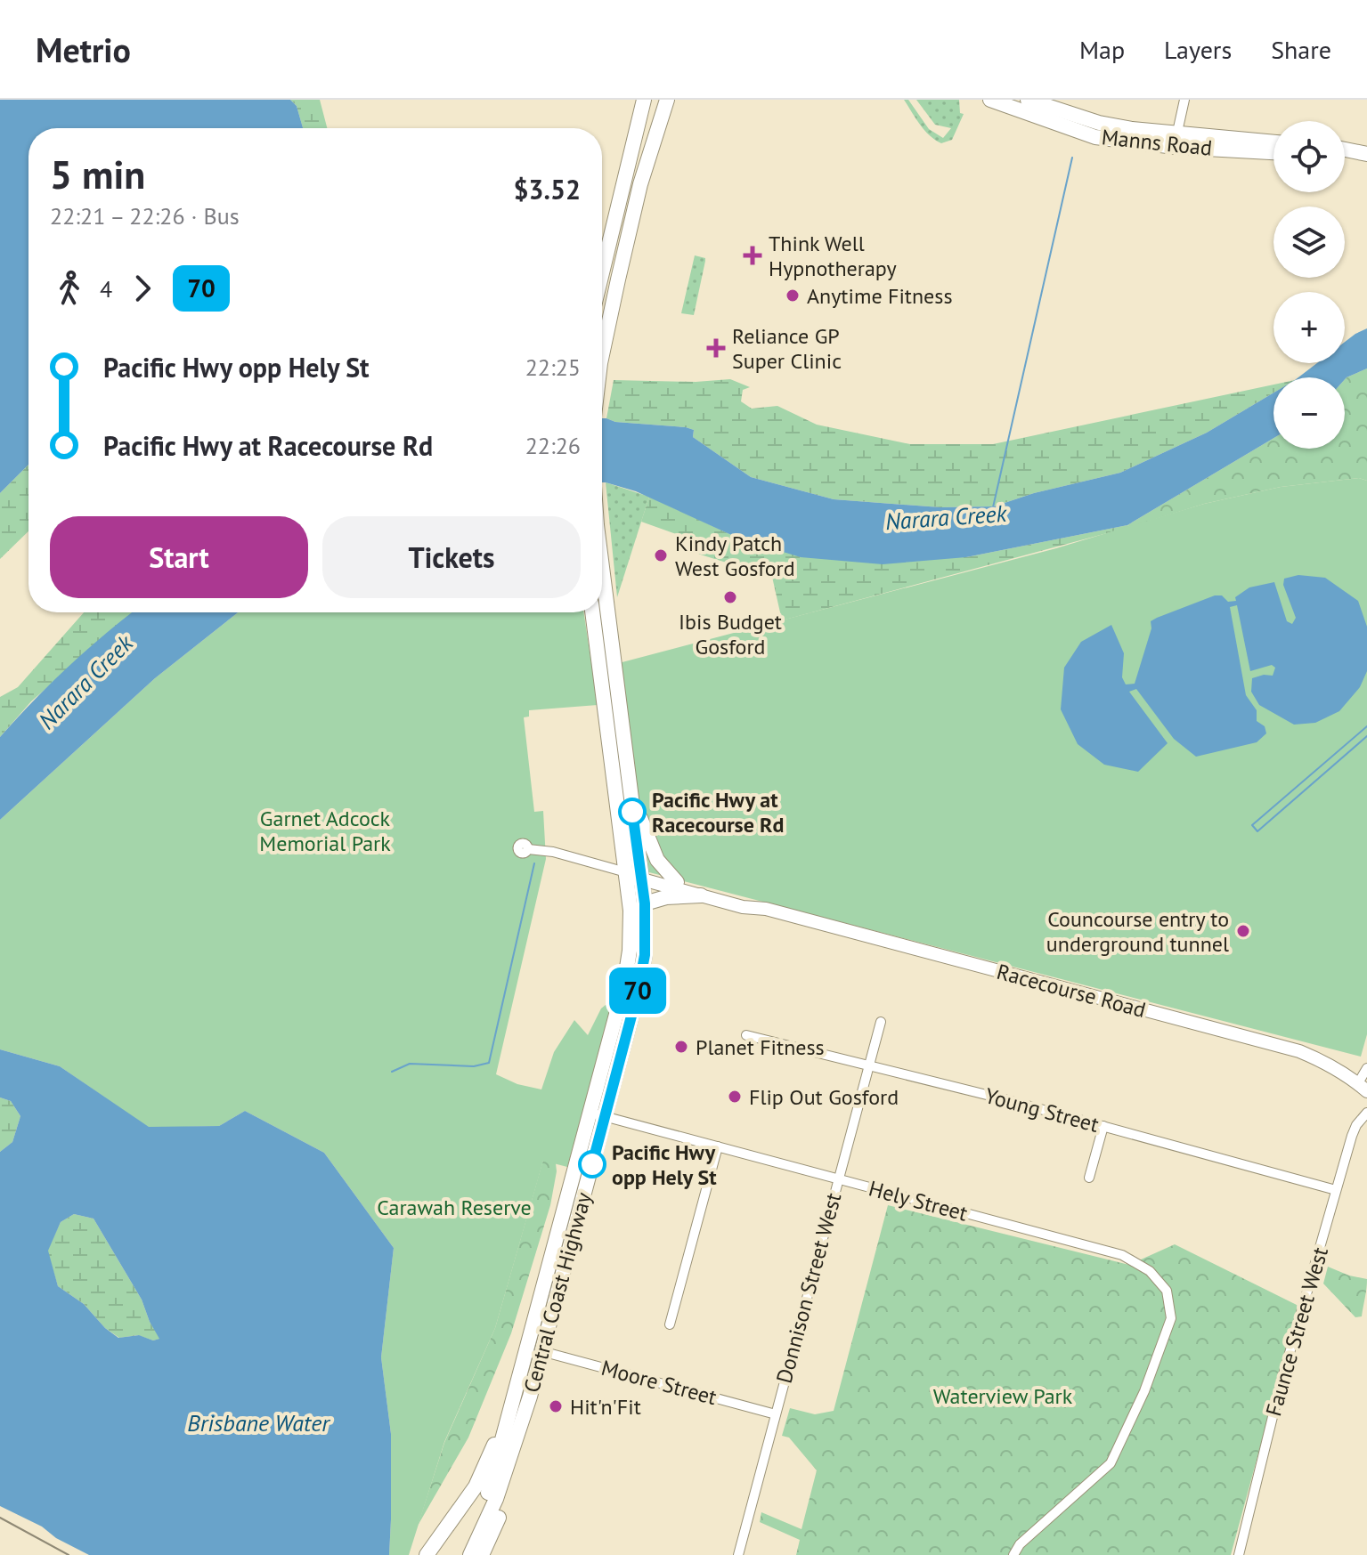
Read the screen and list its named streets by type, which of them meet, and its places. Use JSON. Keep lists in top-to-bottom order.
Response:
{
  "streets": {
    "main road": ["Manns Road", "Racecourse Road", "Central Coast Highway"],
    "street": [
      "Young Street",
      "Hely Street",
      "Donnison Street West",
      "Faunce Street West",
      "Moore Street"
    ]
  },
  "crossings": [
    ["Racecourse Road", "Central Coast Highway"],
    ["Young Street", "Donnison Street West"],
    ["Young Street", "Faunce Street West"],
    ["Hely Street", "Donnison Street West"],
    ["Hely Street", "Central Coast Highway"],
    ["Donnison Street West", "Moore Street"],
    ["Central Coast Highway", "Moore Street"]
  ],
  "water": ["Narara Creek", "Brisbane Water"],
  "parks": ["Garnet Adcock Memorial Park", "Carawah Reserve", "Waterview Park"],
  "places": {
    "health": ["Think Well Hypnotherapy", "Reliance GP Super Clinic"],
    "other": [
      "Anytime Fitness",
      "Kindy Patch West Gosford",
      "Ibis Budget Gosford",
      "Pacific Hwy at Racecourse Rd",
      "Councourse entry to underground tunnel",
      "Planet Fitness",
      "Flip Out Gosford",
      "Pacific Hwy opp Hely St",
      "Hit'n'Fit"
    ]
  },
  "lines": ["bus line 70"],
  "page": {
    "header": "Metrio",
    "nav": ["Map", "Layers", "Share"],
    "on_map": "70",
    "map_buttons": ["+", "−"],
    "heading": ["5 min", "22:21 – 22:26 · Bus", "$3.52"],
    "legs": ["4", "70"],
    "list": [
      {
        "name": "Pacific Hwy opp Hely St",
        "value": "22:25"
      },
      {
        "name": "Pacific Hwy at Racecourse Rd",
        "value": "22:26"
      }
    ],
    "buttons": ["Start", "Tickets"]
  }
}
